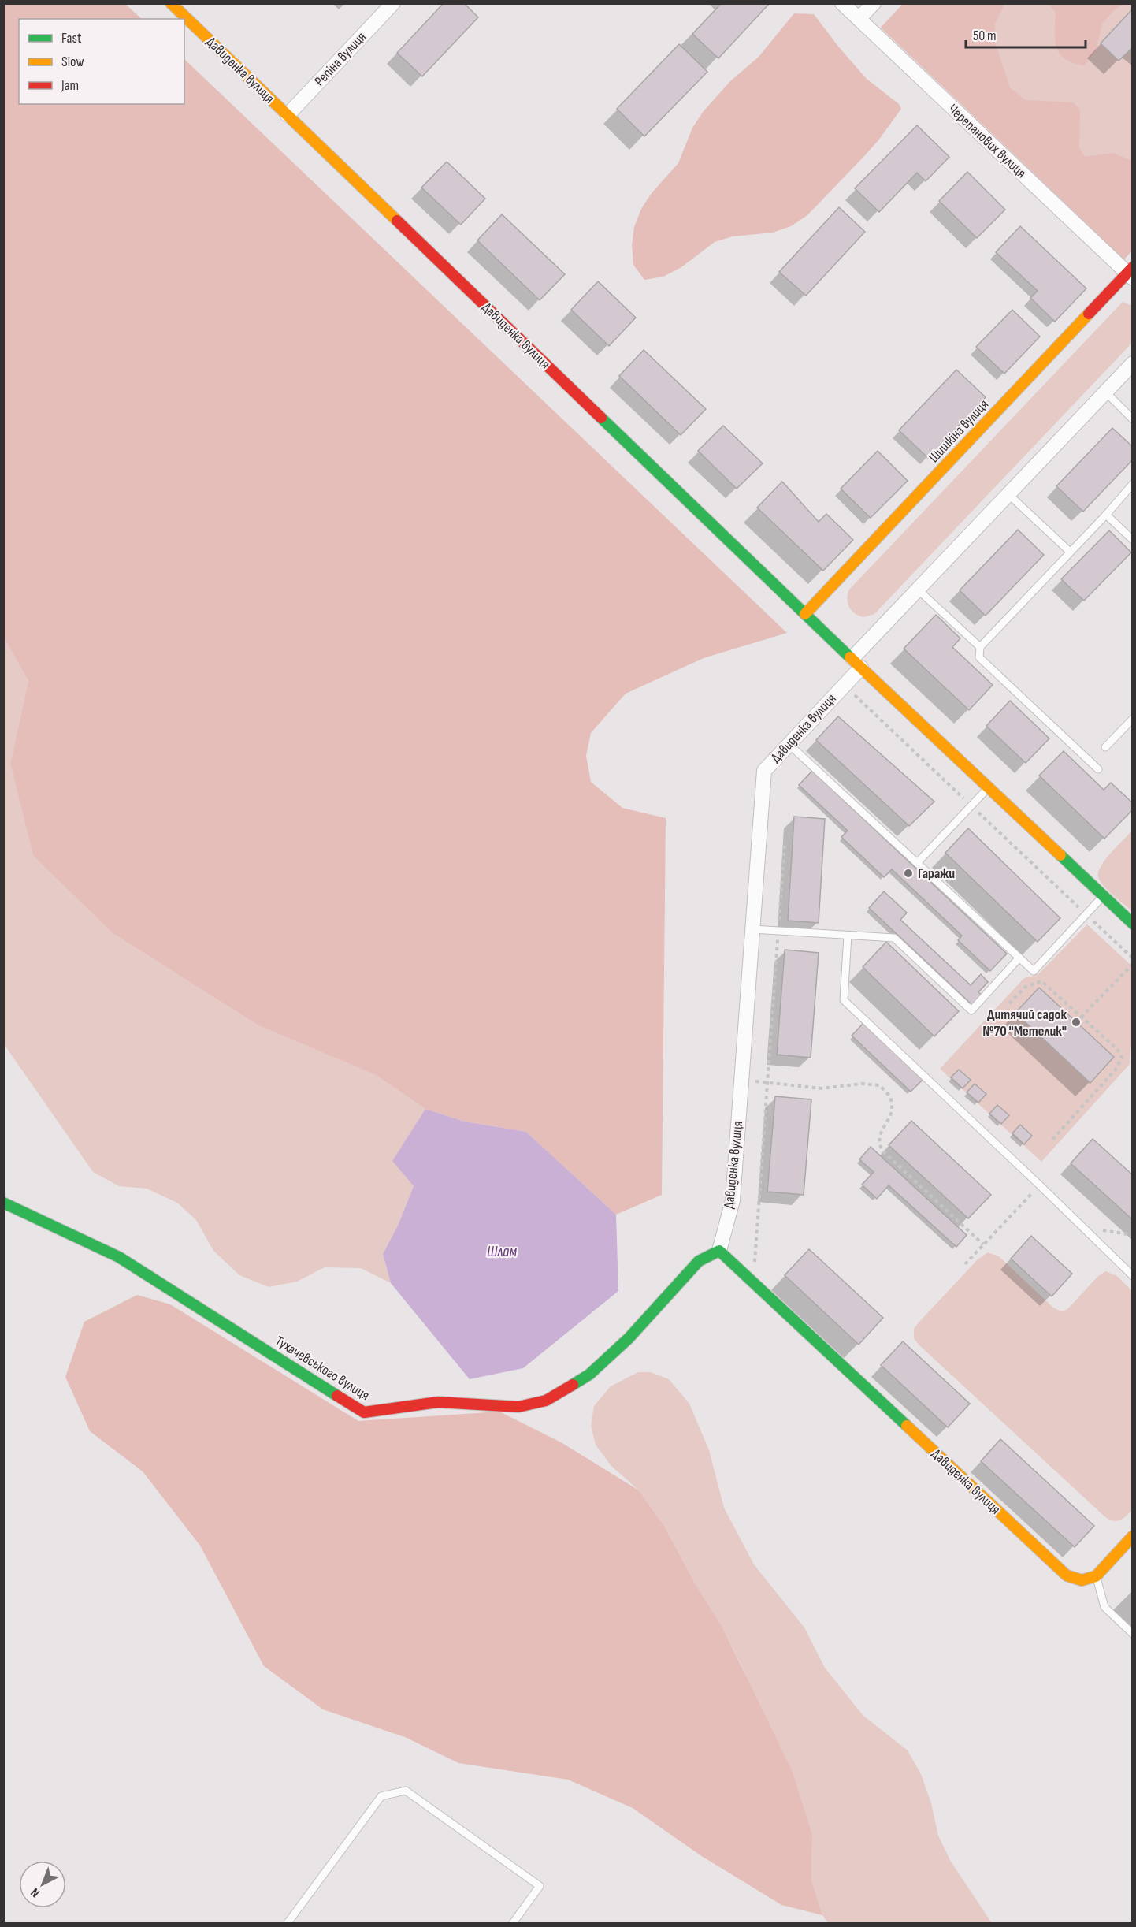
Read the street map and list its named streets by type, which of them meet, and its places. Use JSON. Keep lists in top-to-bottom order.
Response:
{
  "streets": {
    "street": [
      "Репiна вулиця",
      "Давиденка вулиця",
      "Черепанових вулиця",
      "Шишкiна вулиця",
      "Тухачевського вулиця"
    ]
  },
  "crossings": [
    ["Репiна вулиця", "Давиденка вулиця"],
    ["Давиденка вулиця", "Шишкiна вулиця"],
    ["Давиденка вулиця", "Тухачевського вулиця"],
    ["Черепанових вулиця", "Шишкiна вулиця"]
  ],
  "water": ["Шлам"],
  "places": ["Гаражи", "Дитячий садок №70 \"Метелик\""],
  "legend": ["Fast", "Slow", "Jam"],
  "scale_bar": "50 m",
  "north": "bottom left"
}
